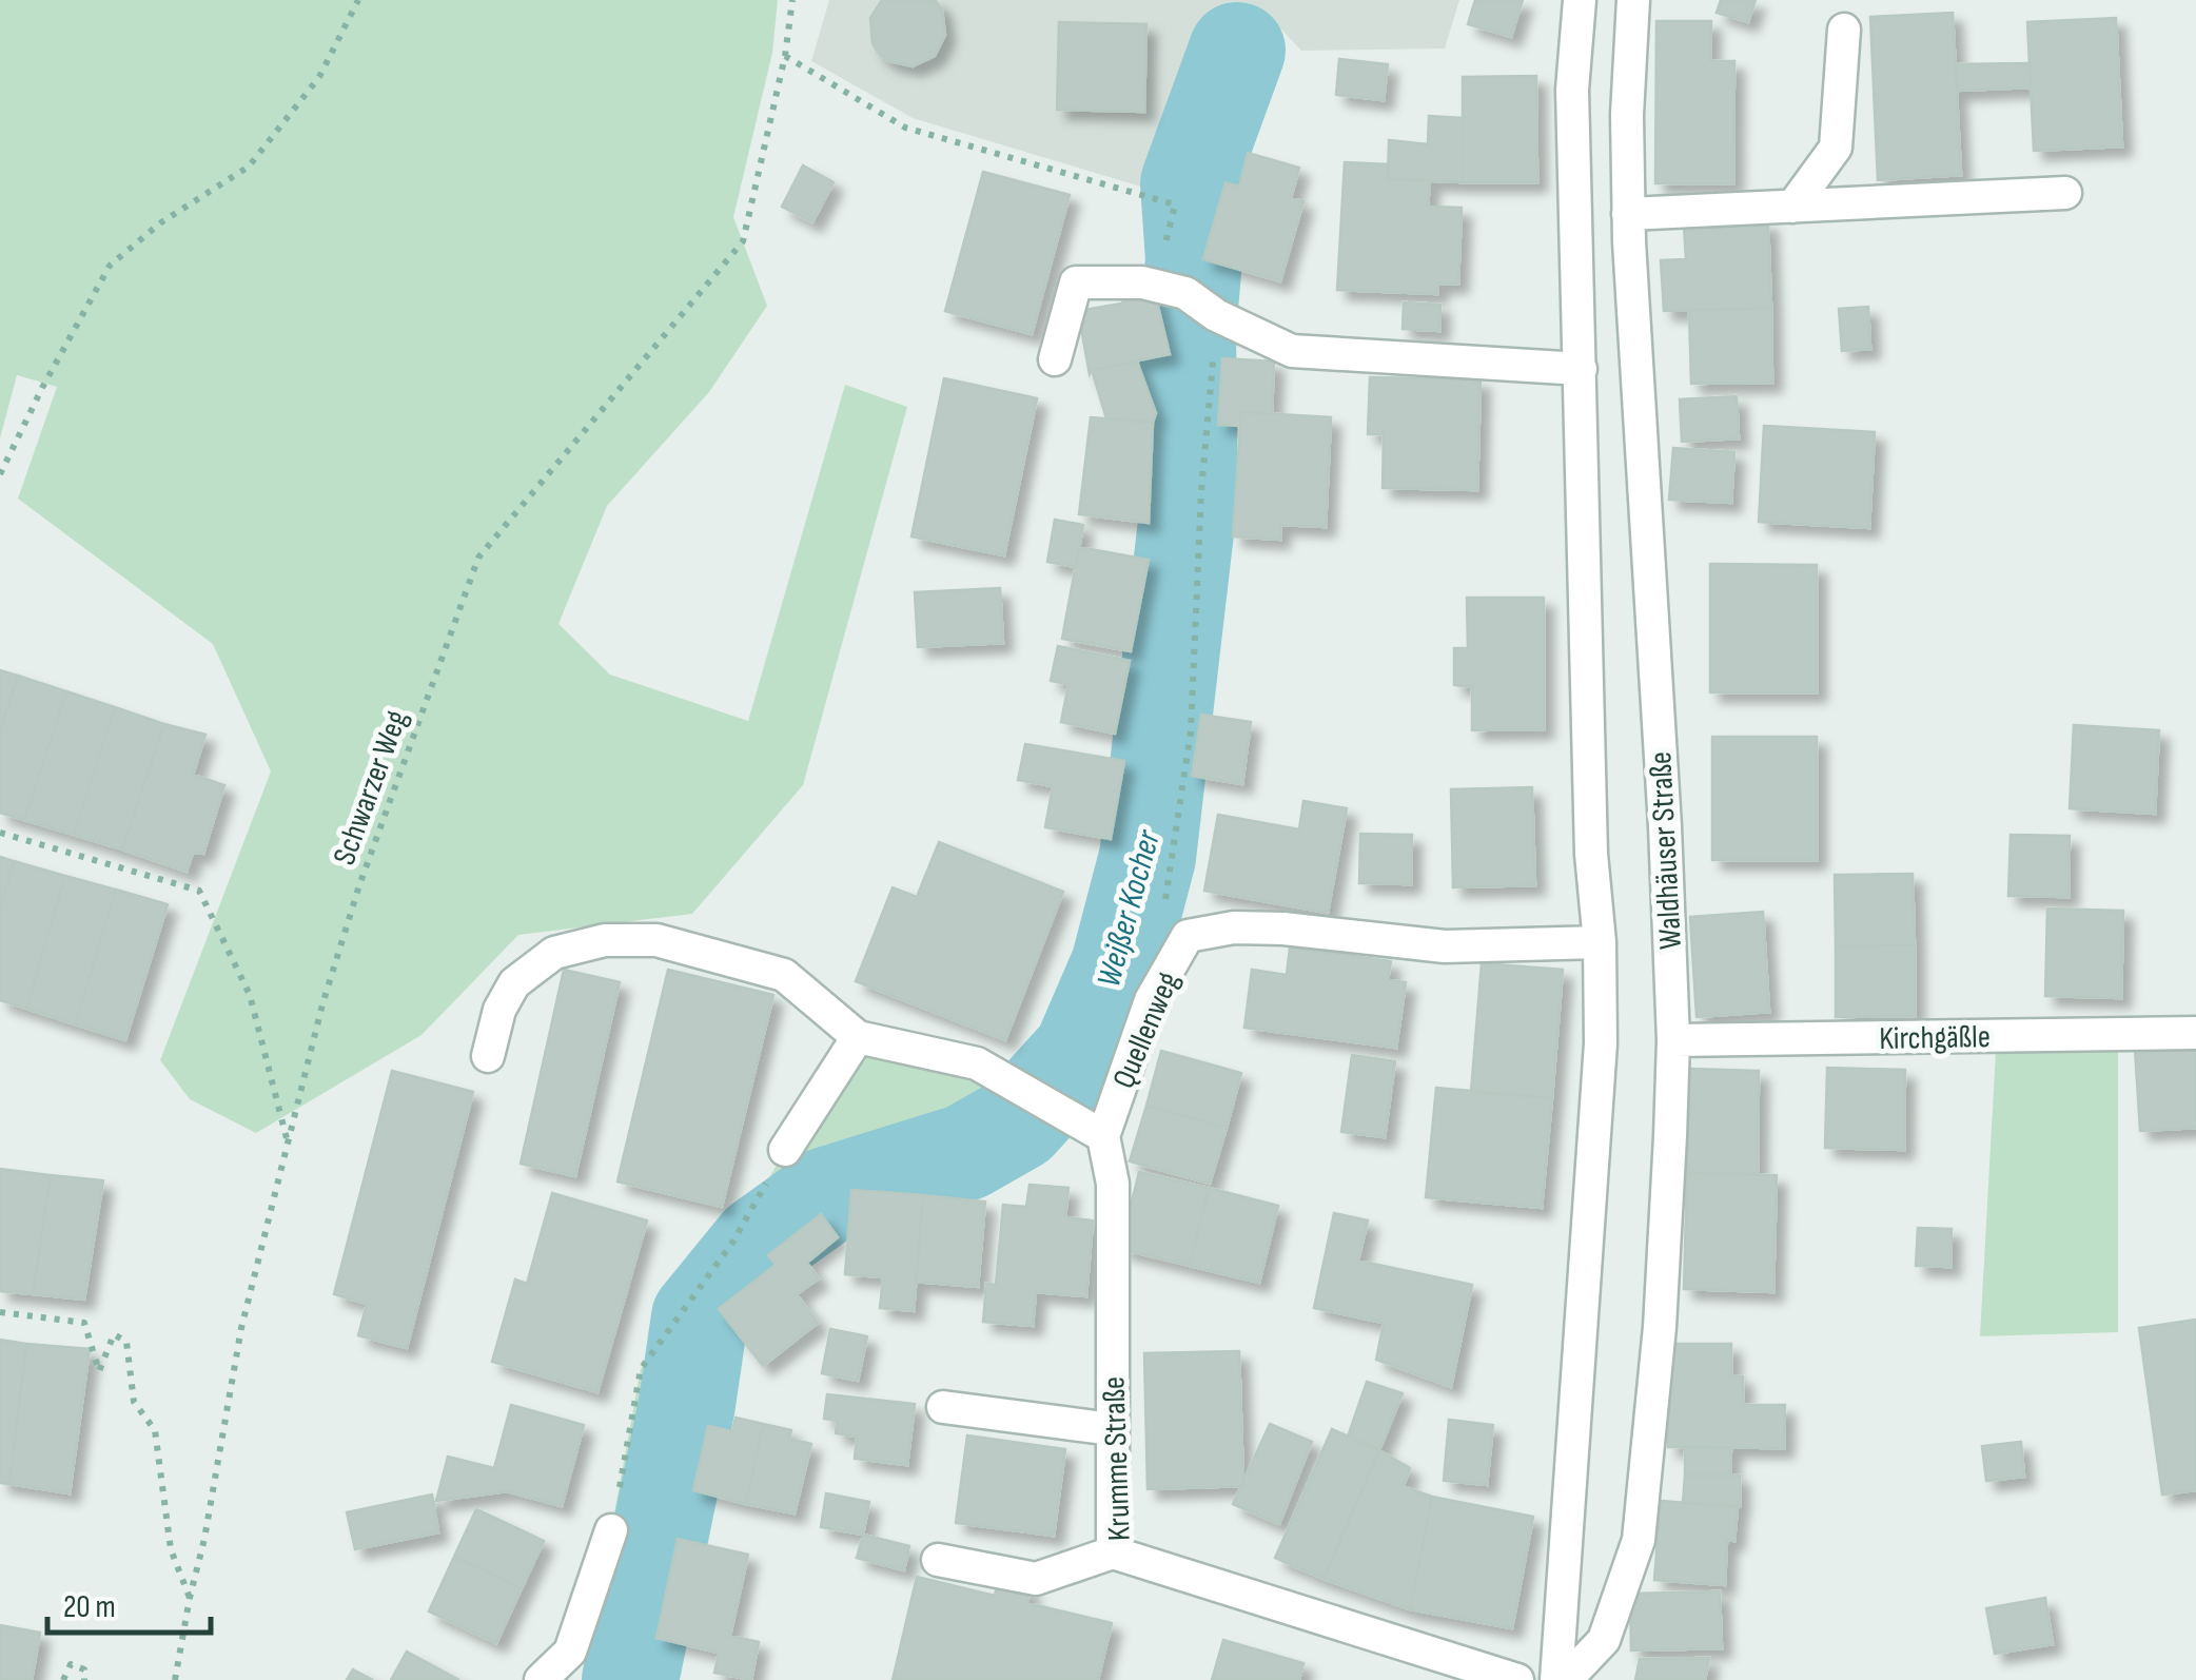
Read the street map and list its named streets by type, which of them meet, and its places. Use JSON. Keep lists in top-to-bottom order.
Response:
{
  "streets": {
    "street": [
      "Waldhäuser Straße",
      "Quellenweg",
      "Kirchgäßle",
      "Krumme Straße"
    ],
    "path": ["Schwarzer Weg"]
  },
  "crossings": [
    ["Waldhäuser Straße", "Kirchgäßle"],
    ["Quellenweg", "Krumme Straße"]
  ],
  "water": ["Weißer Kocher"],
  "scale_bar": "20 m"
}
